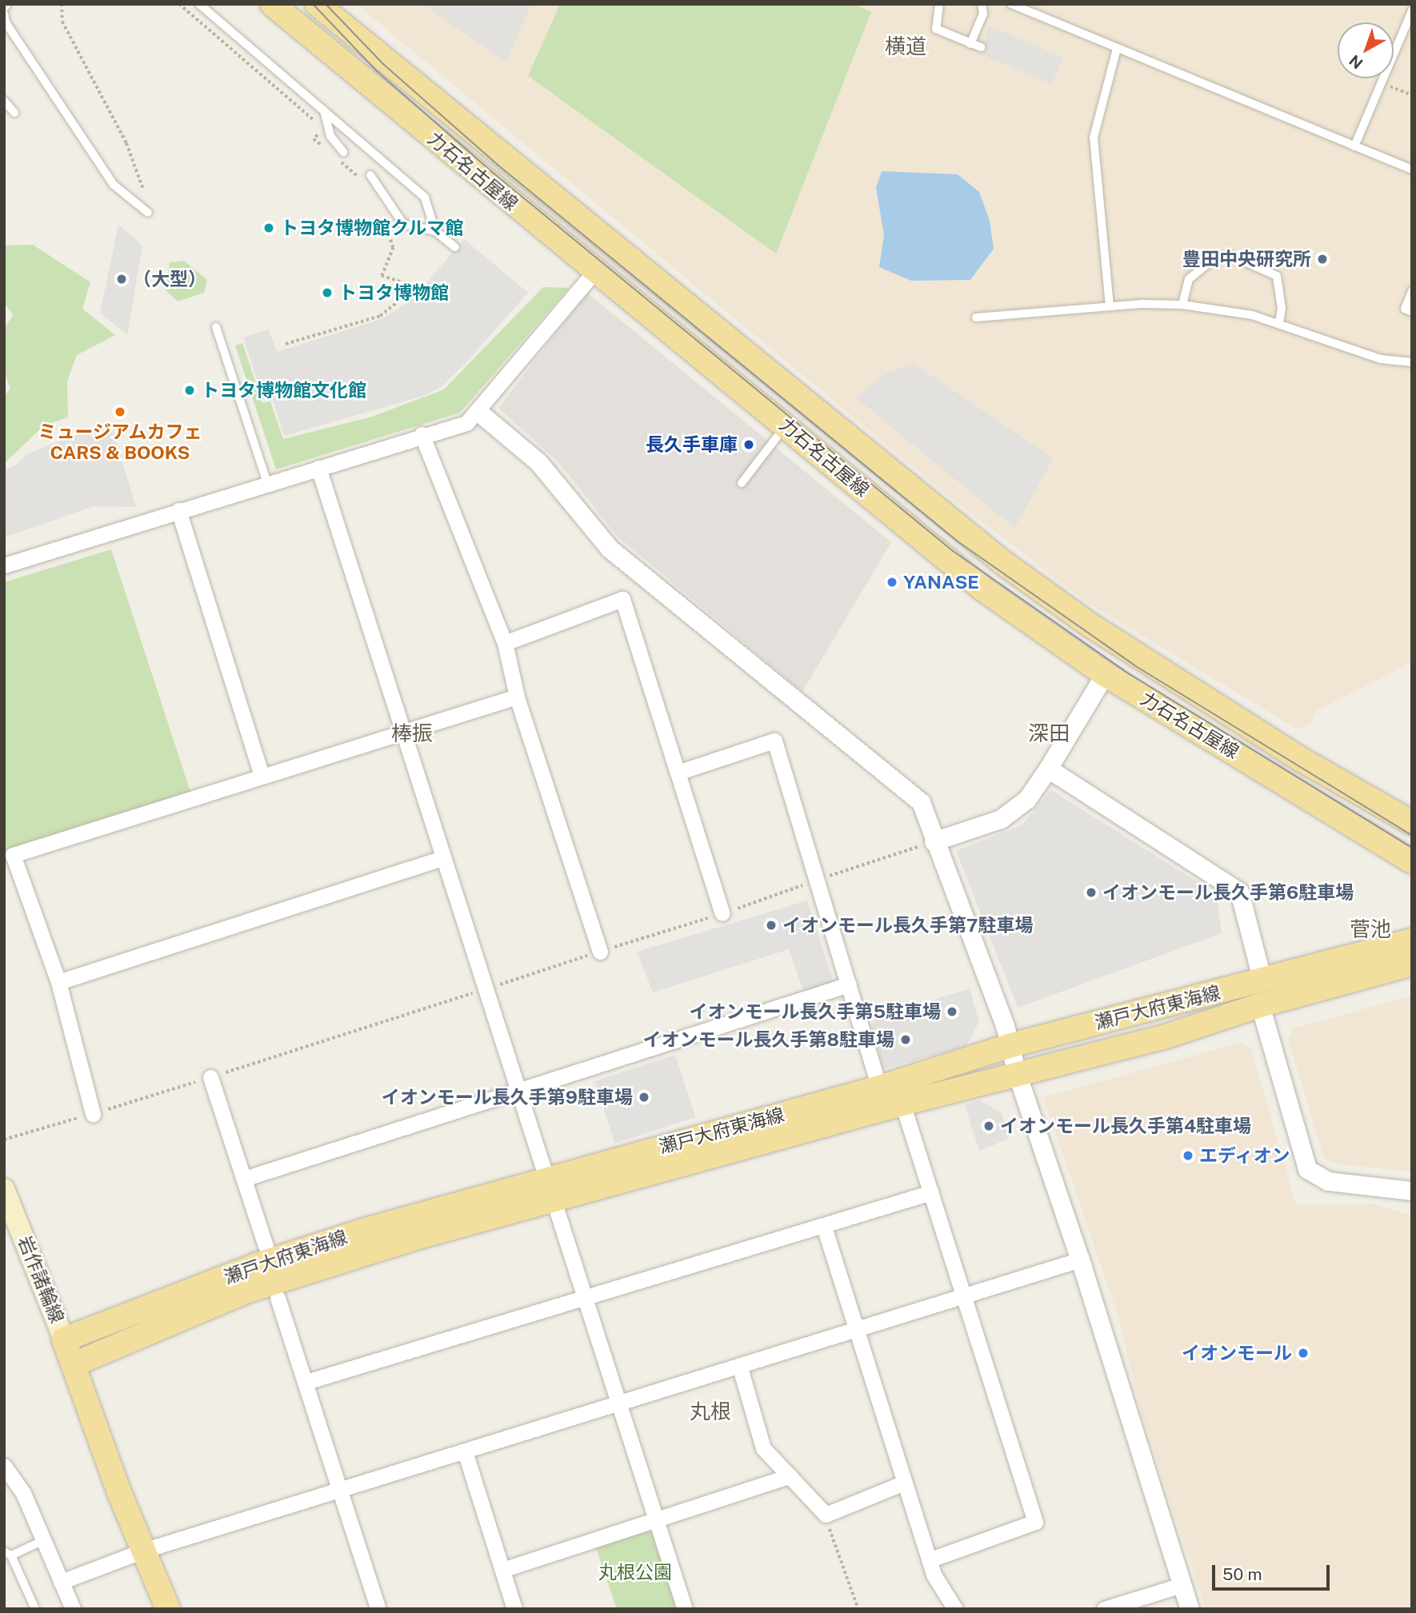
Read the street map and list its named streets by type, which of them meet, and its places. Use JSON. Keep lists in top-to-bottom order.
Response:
{
  "streets": {
    "main road": ["力石名古屋線", "瀬戸大府東海線", "岩作諸輪線"]
  },
  "crossings": [
    ["瀬戸大府東海線", "岩作諸輪線"]
  ],
  "districts": [
    "横道",
    "棒振",
    "深田",
    "菅池",
    "丸根"
  ],
  "parks": ["丸根公園"],
  "places": [
    "トヨタ博物館クルマ館",
    "豊田中央研究所",
    "（大型）",
    "トヨタ博物館",
    "トヨタ博物館文化館",
    "ミュージアムカフェ CARS & BOOKS",
    "長久手車庫",
    "YANASE",
    "イオンモール長久手第6駐車場",
    "イオンモール長久手第7駐車場",
    "イオンモール長久手第5駐車場",
    "イオンモール長久手第8駐車場",
    "イオンモール長久手第9駐車場",
    "イオンモール長久手第4駐車場",
    "エディオン",
    "イオンモール"
  ],
  "scale_bar": "50 m",
  "north": "bottom left"
}
